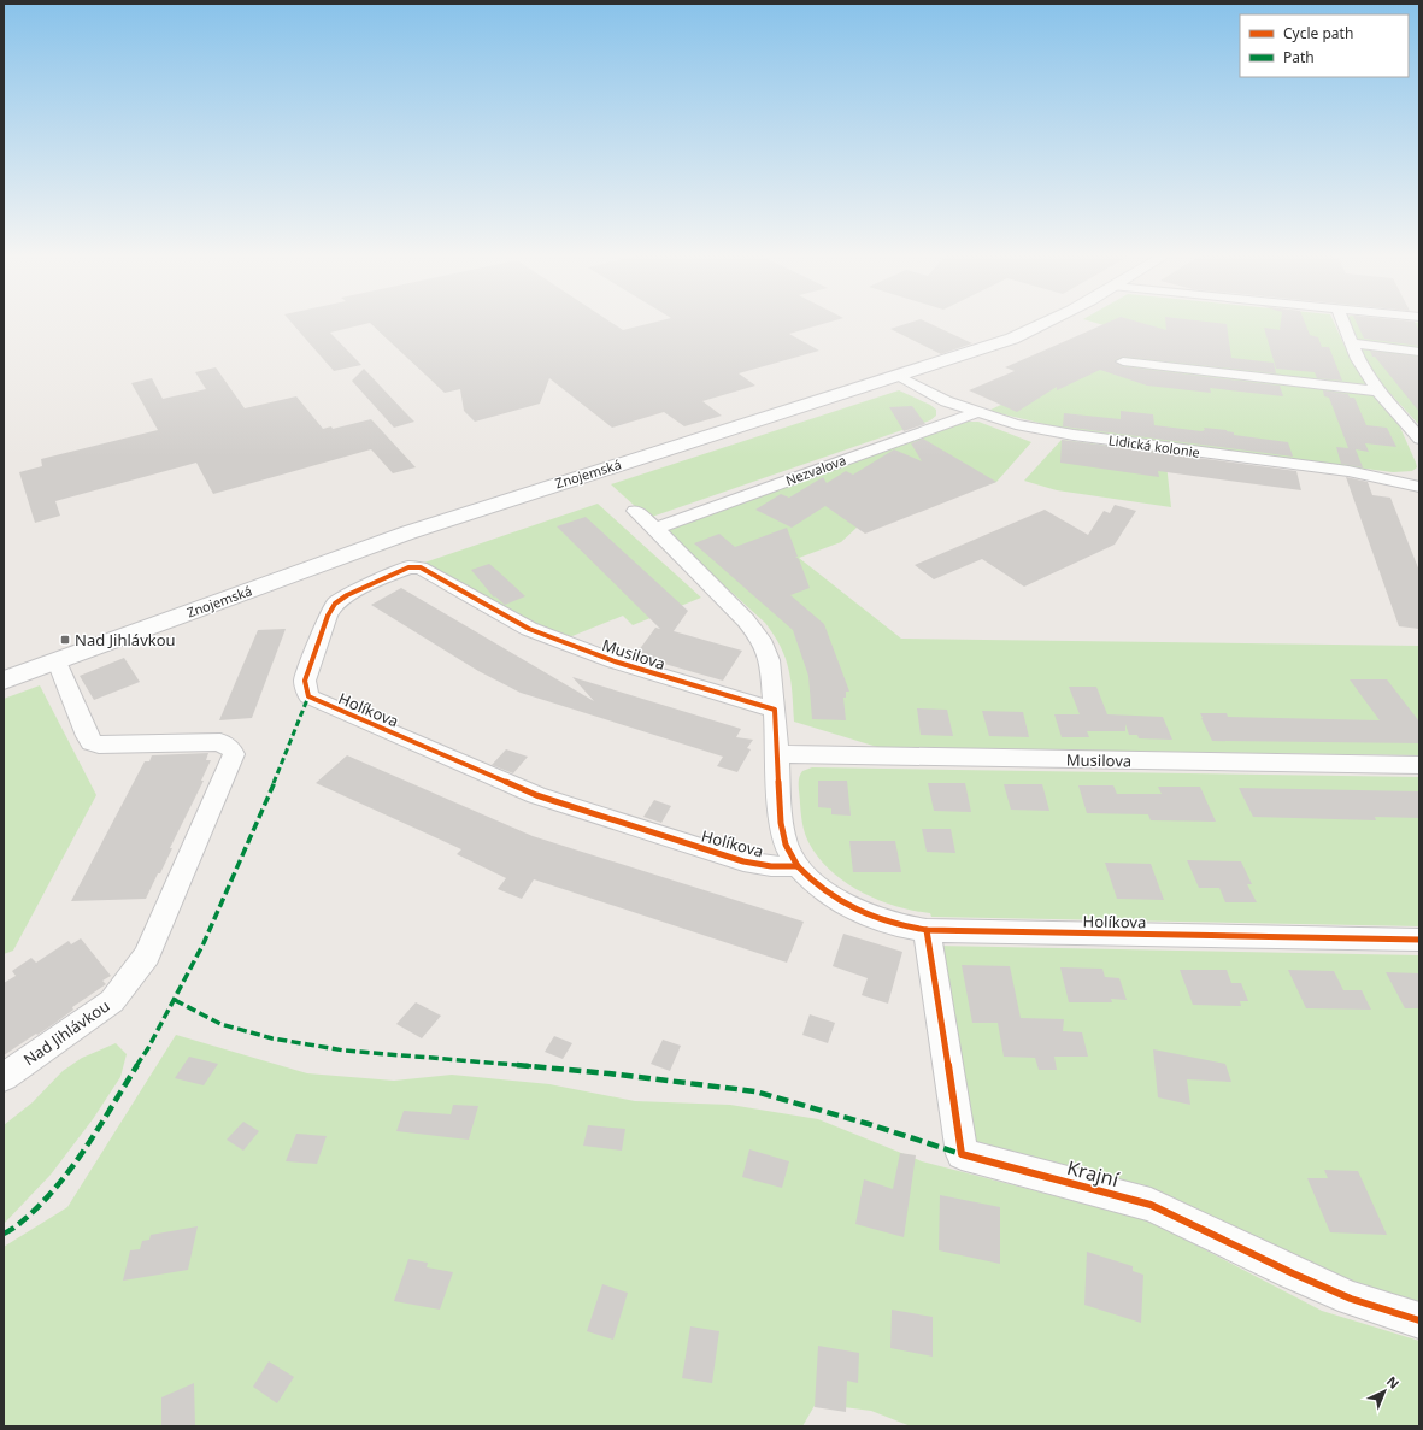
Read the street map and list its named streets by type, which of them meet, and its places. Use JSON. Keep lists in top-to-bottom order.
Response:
{
  "streets": {
    "main road": ["Znojemská"],
    "street": [
      "Lidická kolonie",
      "Nezvalova",
      "Musilova",
      "Holíkova",
      "Nad Jihlávkou",
      "Krajní"
    ]
  },
  "crossings": [
    ["Lidická kolonie", "Nezvalova"],
    ["Lidická kolonie", "Znojemská"],
    ["Znojemská", "Nad Jihlávkou"],
    ["Musilova", "Holíkova"],
    ["Holíkova", "Krajní"]
  ],
  "places": {
    "transit": ["Nad Jihlávkou"]
  },
  "legend": ["Cycle path", "Path"],
  "north": "top right"
}
